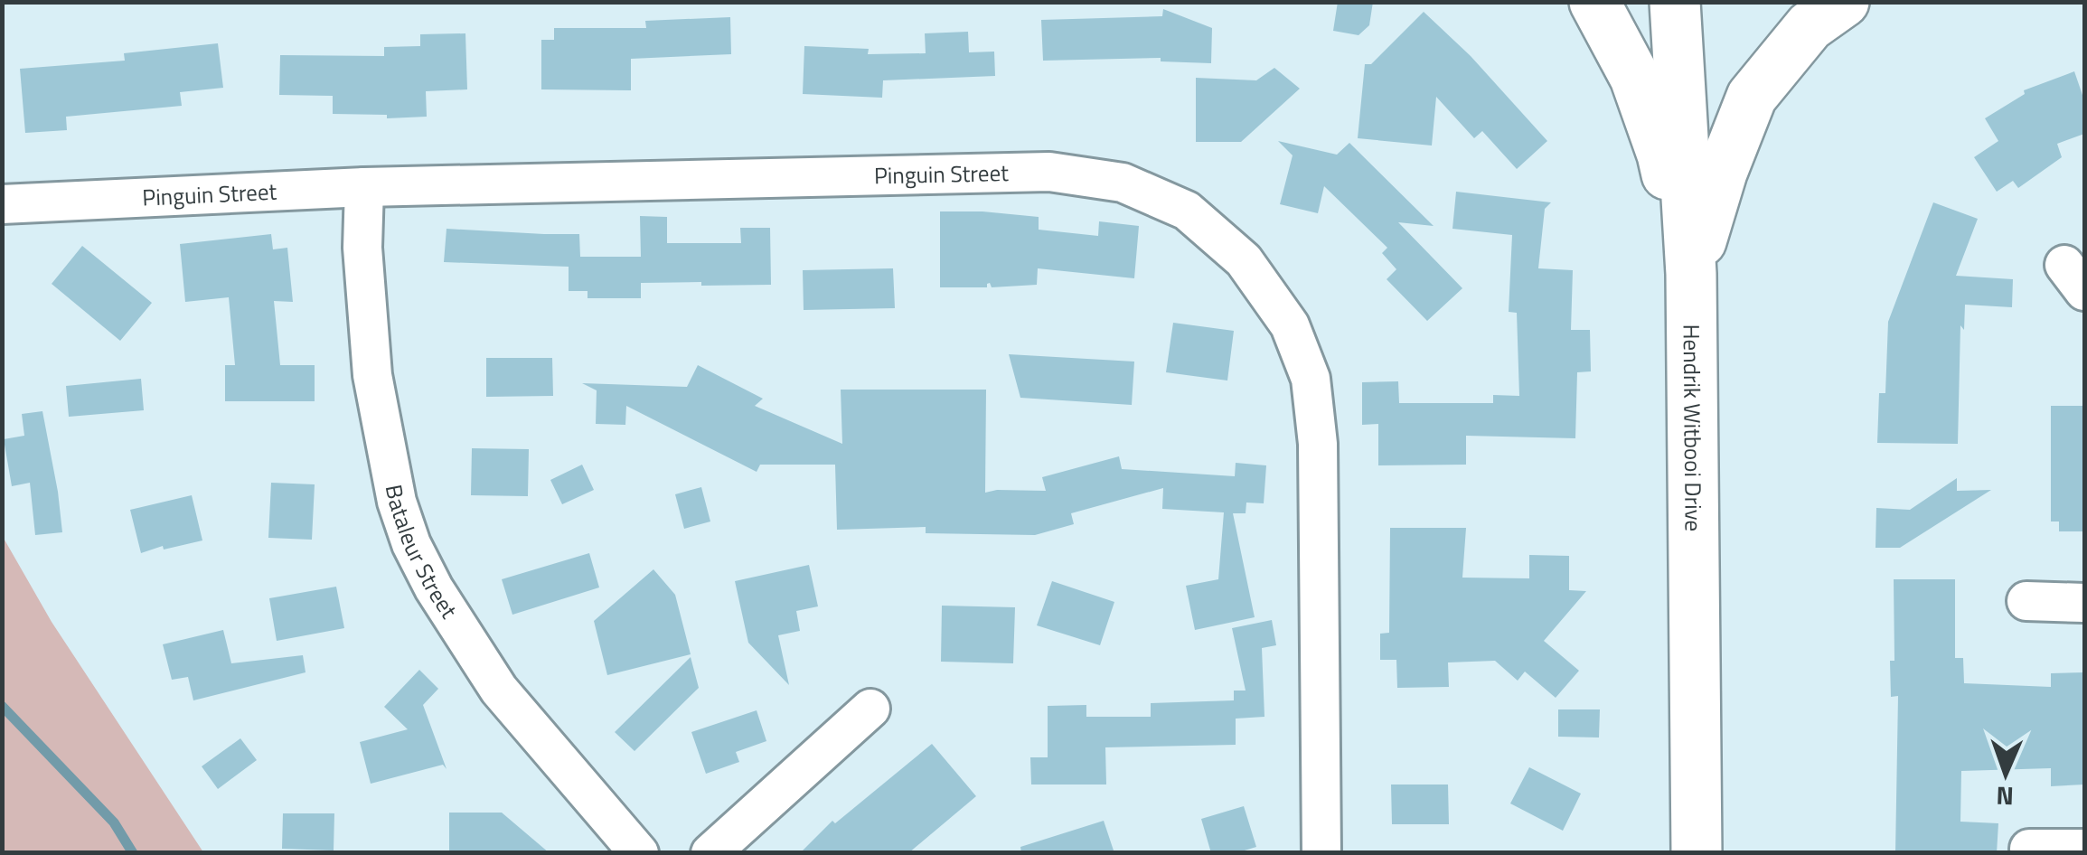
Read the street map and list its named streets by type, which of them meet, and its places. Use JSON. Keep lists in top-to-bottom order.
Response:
{
  "streets": {
    "main road": ["Hendrik Witbooi Drive"],
    "street": ["Pinguin Street", "Bataleur Street"]
  },
  "crossings": [
    ["Pinguin Street", "Bataleur Street"]
  ],
  "north": "bottom"
}
